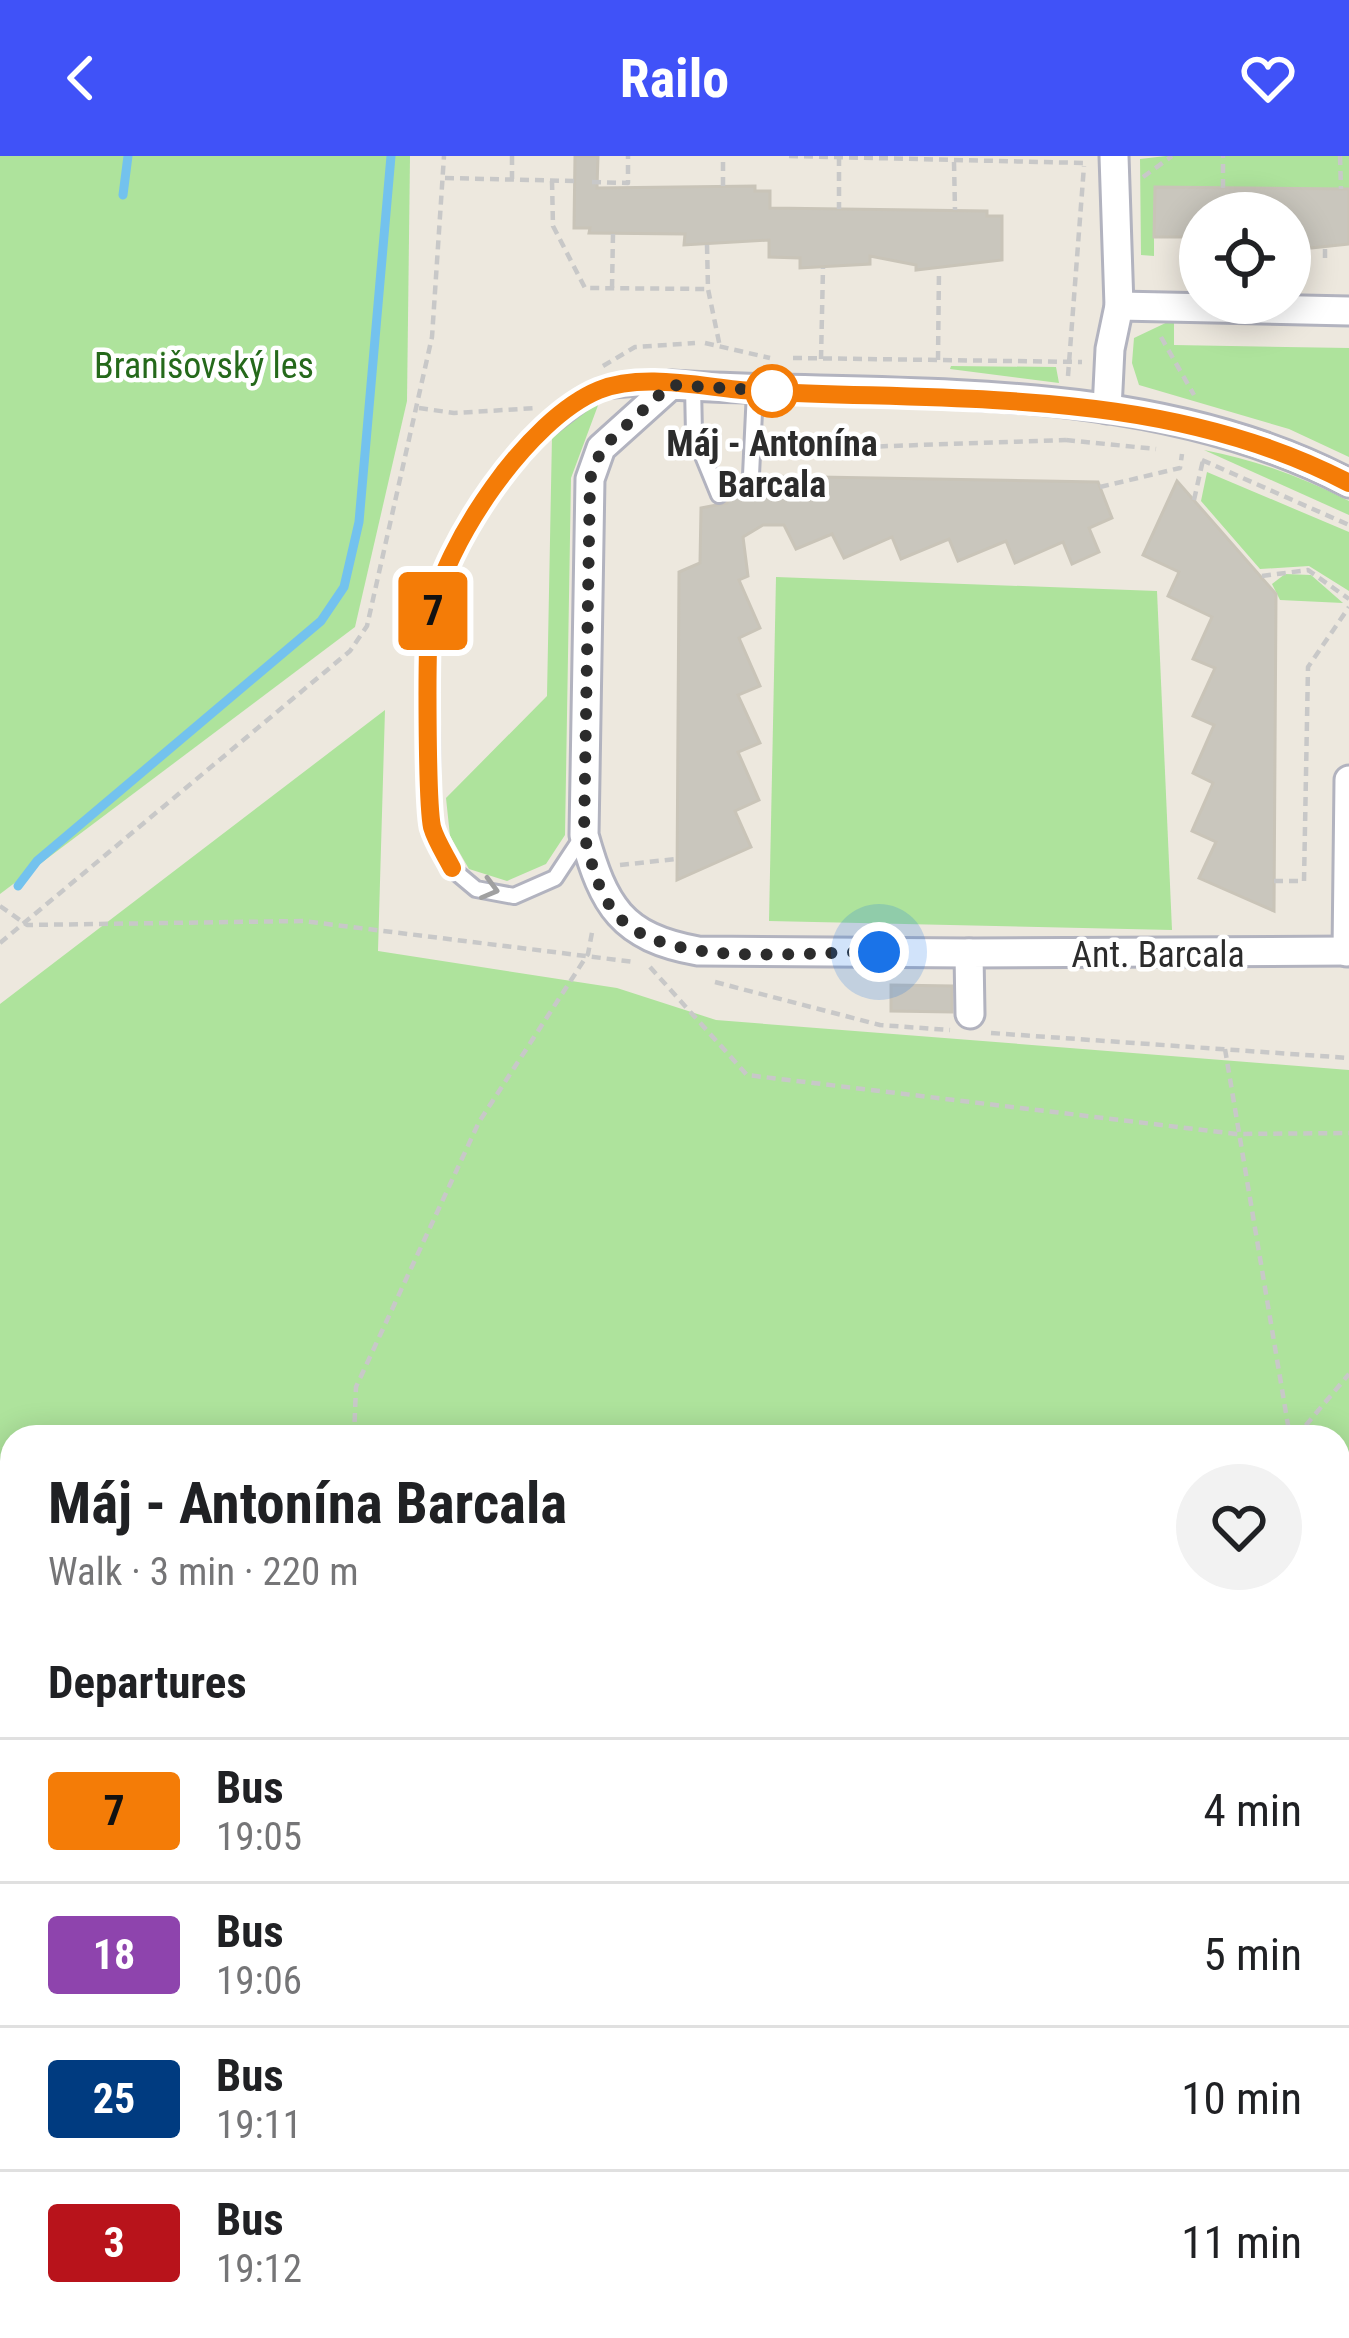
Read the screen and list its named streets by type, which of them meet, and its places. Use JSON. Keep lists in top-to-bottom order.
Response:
{
  "streets": {
    "street": ["Ant. Barcala"]
  },
  "parks": ["Branišovský les"],
  "places": ["Máj - Antonína Barcala"],
  "lines": ["bus line 7"],
  "page": {
    "header": "Railo",
    "on_map": "7",
    "heading": [
      ["Máj - Antonína Barcala", "Walk · 3 min · 220 m"],
      "Departures"
    ],
    "list": [
      {
        "mark": "7",
        "name": "Bus",
        "note": "19:05",
        "value": "4 min"
      },
      {
        "mark": "18",
        "name": "Bus",
        "note": "19:06",
        "value": "5 min"
      },
      {
        "mark": "25",
        "name": "Bus",
        "note": "19:11",
        "value": "10 min"
      },
      {
        "mark": "3",
        "name": "Bus",
        "note": "19:12",
        "value": "11 min"
      }
    ]
  }
}
